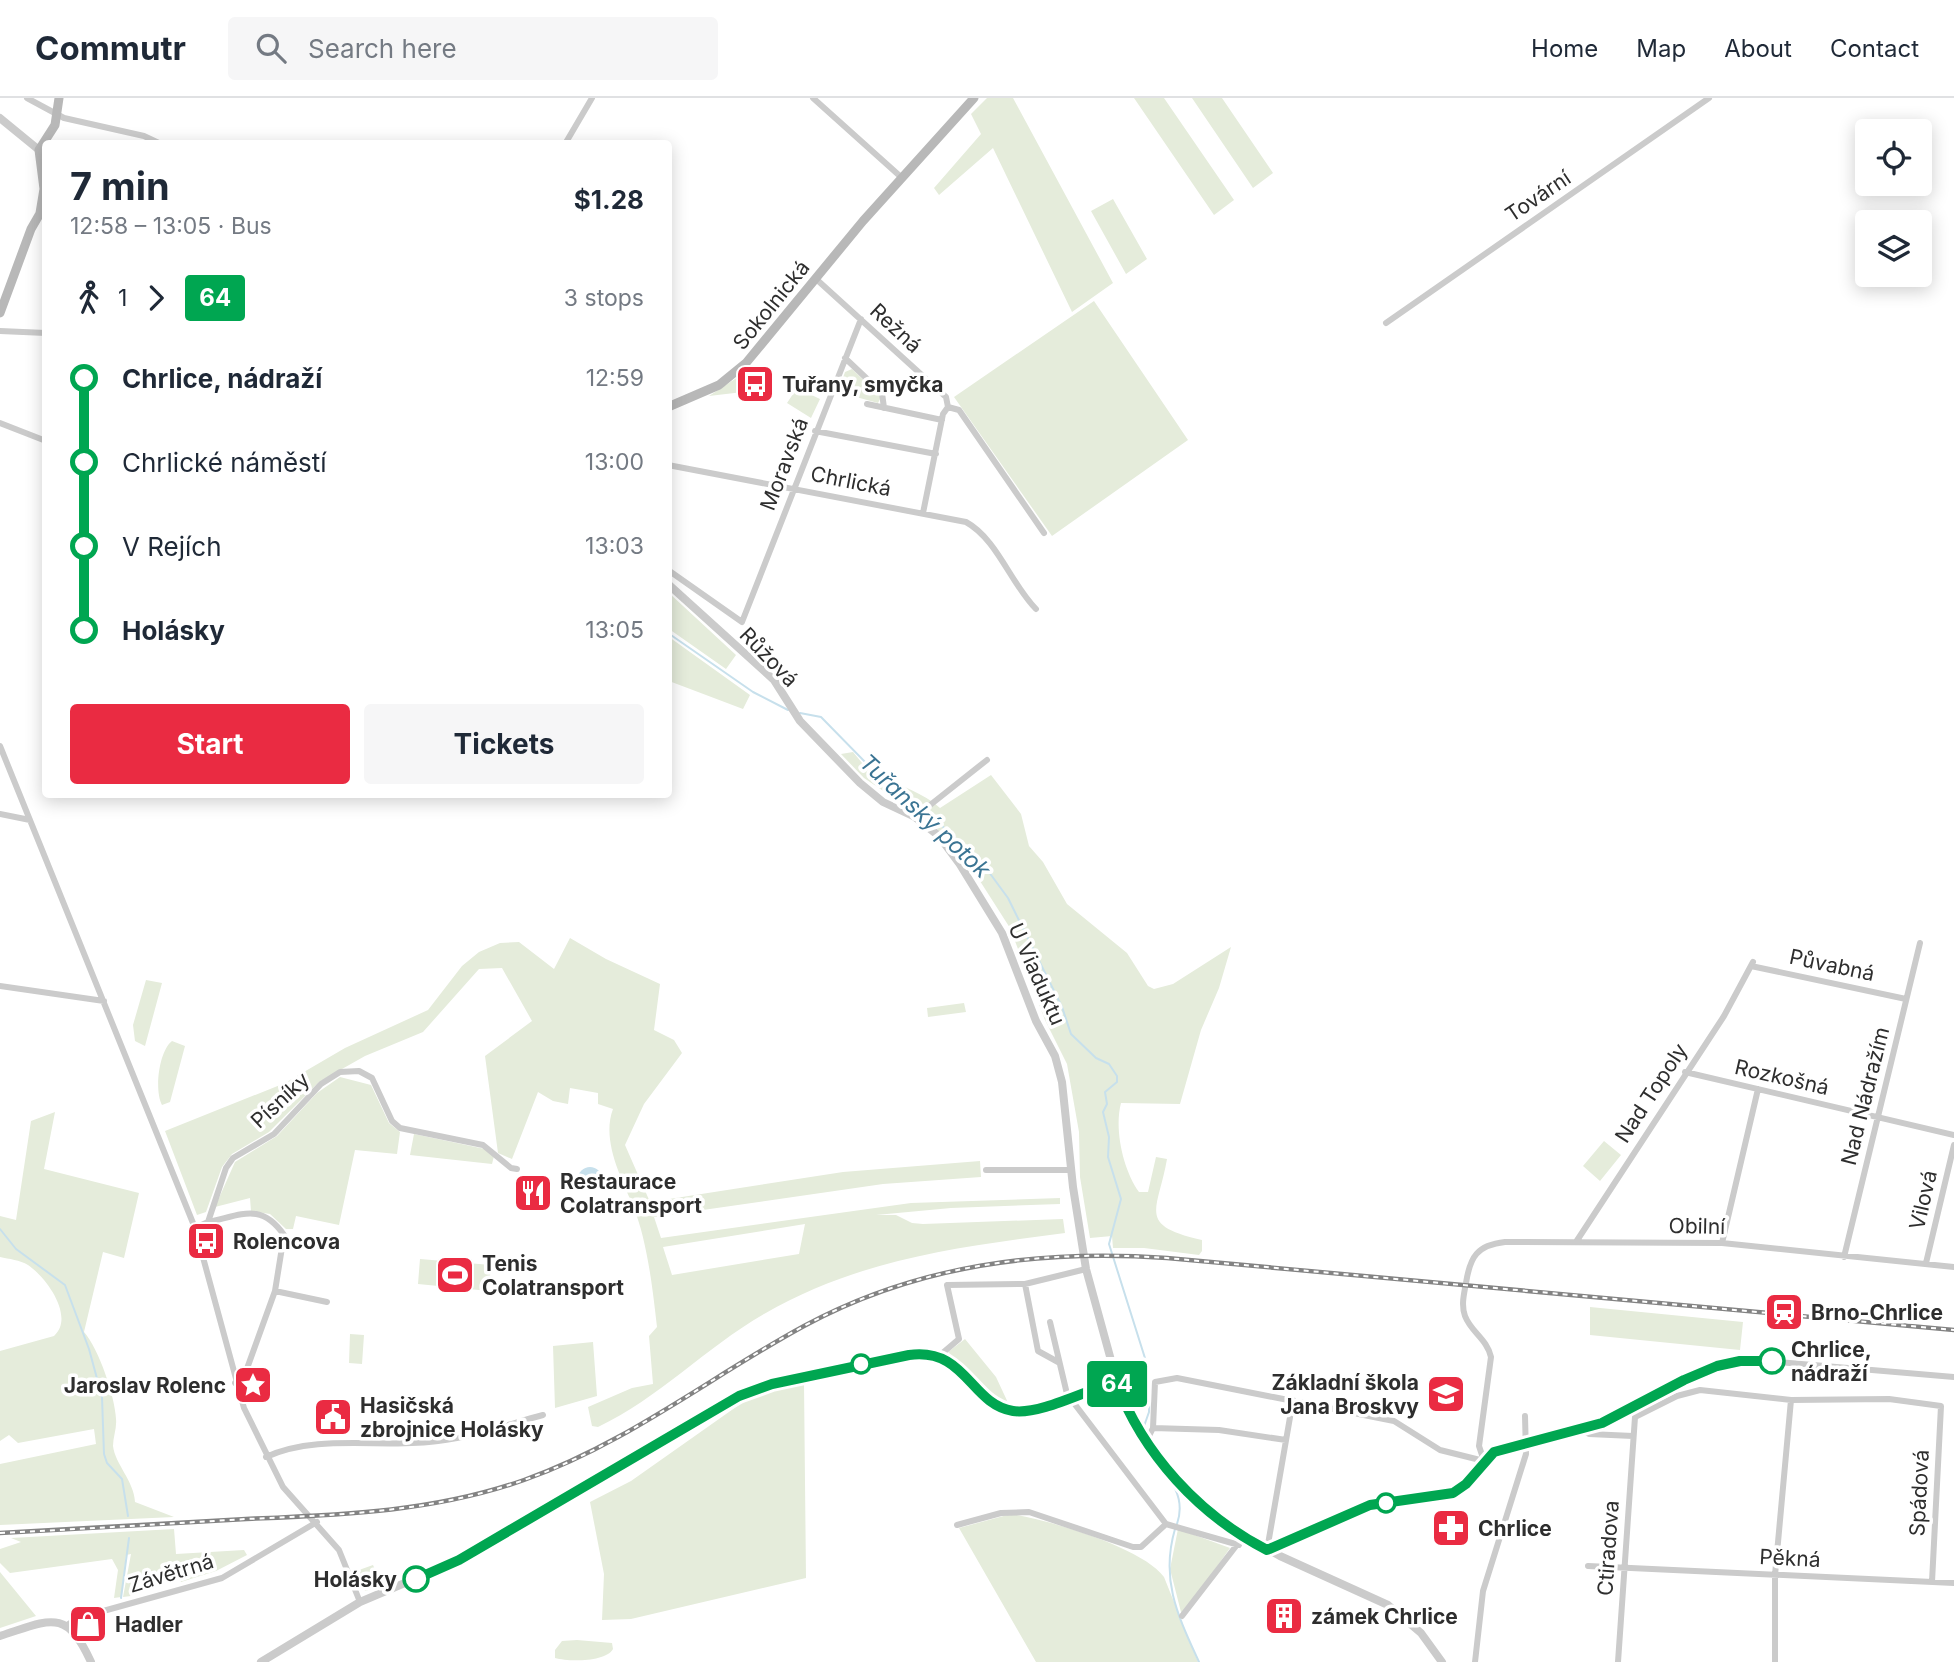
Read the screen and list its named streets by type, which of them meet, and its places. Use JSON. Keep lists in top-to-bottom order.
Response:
{
  "streets": {
    "main road": ["Sokolnická"],
    "street": [
      "Tovární",
      "Režná",
      "Moravská",
      "Chrlická",
      "Růžová",
      "Půvabná",
      "U Viaduktu",
      "Rozkošná",
      "Nad Topoly",
      "Nad Nádražím",
      "Písníky",
      "Vilová",
      "Obilní",
      "Spádová",
      "Ctiradova",
      "Pěkná",
      "Závětrná"
    ]
  },
  "crossings": [
    ["Sokolnická", "Režná"],
    ["Režná", "Moravská"],
    ["Moravská", "Chrlická"],
    ["Moravská", "Růžová"],
    ["Růžová", "U Viaduktu"],
    ["Půvabná", "Nad Topoly"],
    ["Půvabná", "Nad Nádražím"],
    ["Rozkošná", "Nad Topoly"],
    ["Rozkošná", "Nad Nádražím"],
    ["Nad Topoly", "Obilní"],
    ["Nad Nádražím", "Obilní"],
    ["Vilová", "Obilní"],
    ["Spádová", "Pěkná"],
    ["Ctiradova", "Pěkná"]
  ],
  "water": ["Tuřanský potok"],
  "places": {
    "bus stop": ["Tuřany, smyčka", "Rolencova"],
    "restaurant": ["Restaurace Colatransport"],
    "sports": ["Tenis Colatransport"],
    "station": ["Brno-Chrlice"],
    "other": ["Chrlice, nádraží", "Holásky"],
    "place": ["Jaroslav Rolenc"],
    "school or university": ["Základní škola Jana Broskvy"],
    "public building": ["Hasičská zbrojnice Holásky"],
    "pharmacy": ["Chrlice"],
    "building": ["zámek Chrlice"],
    "shop": ["Hadler"]
  },
  "lines": ["bus line 64"],
  "page": {
    "header": "Commutr",
    "search": "Search here",
    "nav": [
      "Home",
      "Map",
      "About",
      "Contact"
    ],
    "on_map": "64",
    "heading": ["7 min", "12:58 – 13:05 · Bus", "$1.28"],
    "legs": ["1", "64", "3 stops"],
    "list": [
      {
        "name": "Chrlice, nádraží",
        "value": "12:59"
      },
      {
        "name": "Chrlické náměstí",
        "value": "13:00"
      },
      {
        "name": "V Rejích",
        "value": "13:03"
      },
      {
        "name": "Holásky",
        "value": "13:05"
      }
    ],
    "buttons": ["Start", "Tickets"]
  }
}
